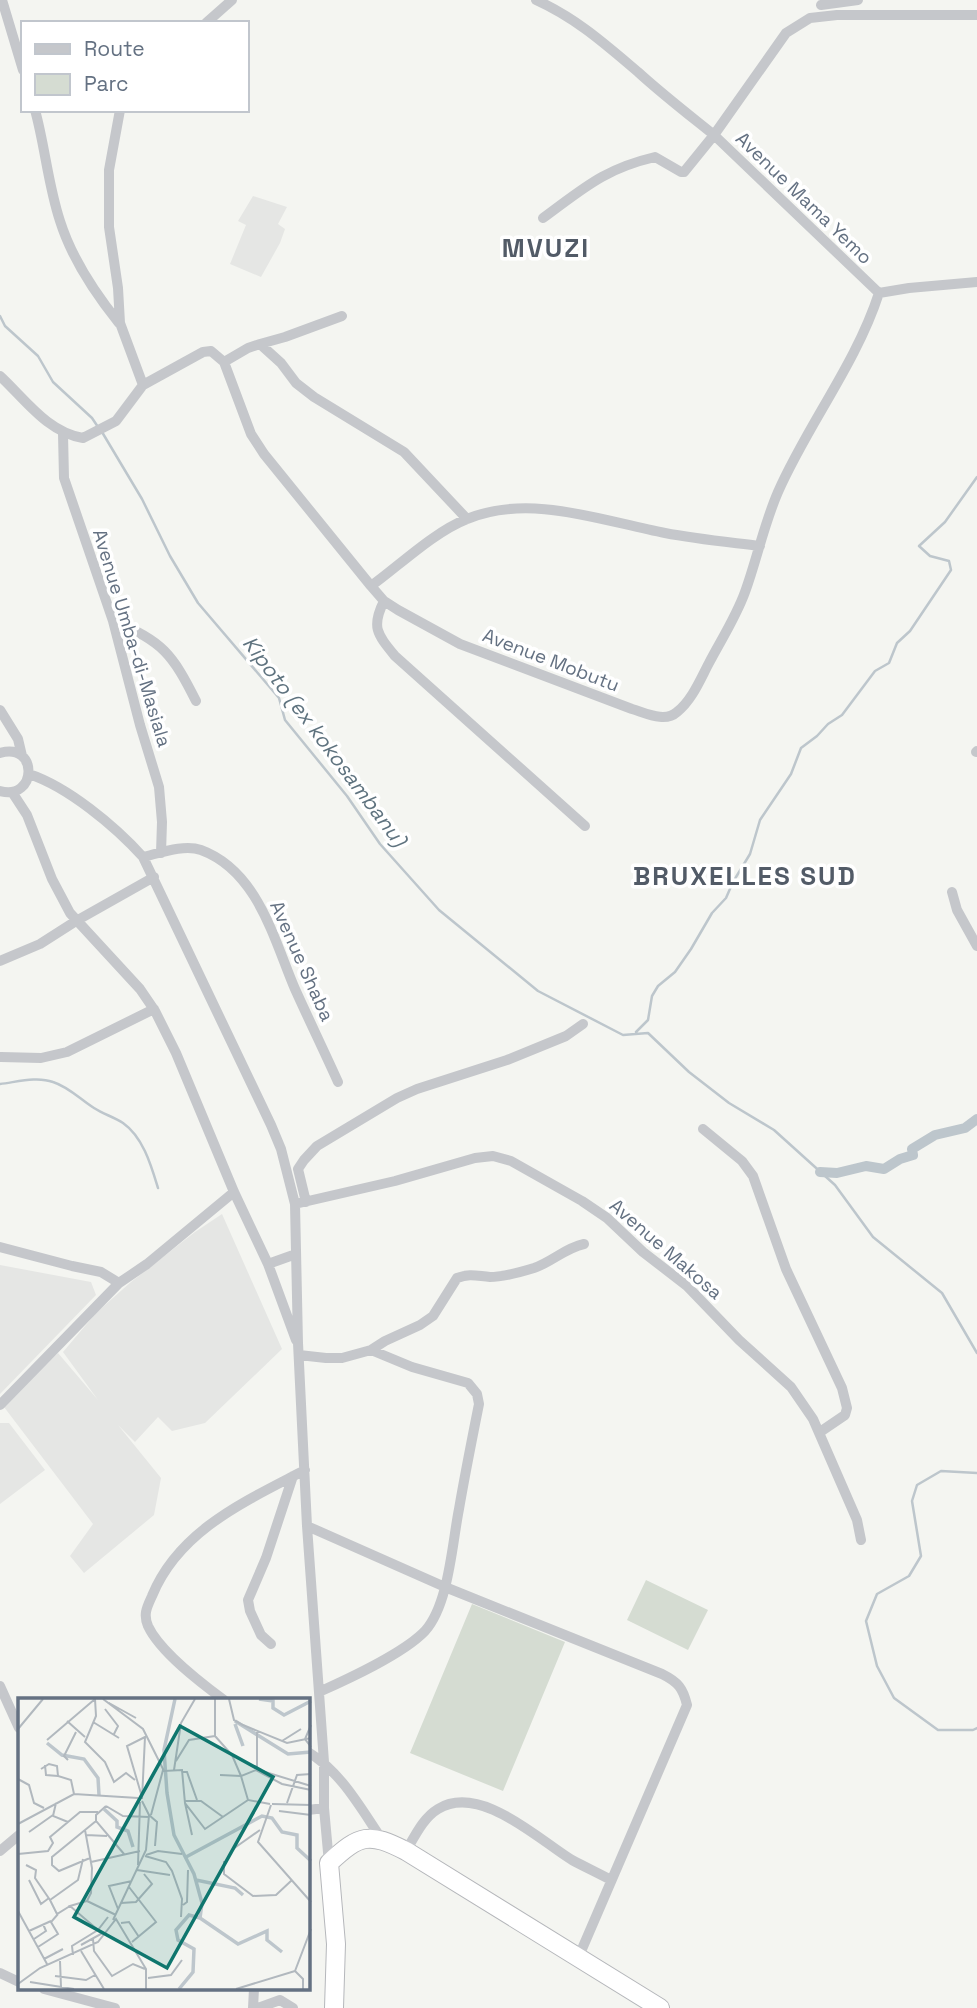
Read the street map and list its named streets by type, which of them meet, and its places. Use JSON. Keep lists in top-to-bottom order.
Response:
{
  "streets": {
    "street": [
      "Avenue Mama Yemo",
      "Avenue Umba-di-Masiala",
      "Avenue Mobutu",
      "Avenue Shaba",
      "Avenue Makosa"
    ]
  },
  "crossings": [
    ["Avenue Mama Yemo", "Avenue Mobutu"],
    ["Avenue Umba-di-Masiala", "Avenue Shaba"]
  ],
  "districts": ["MVUZI", "BRUXELLES SUD"],
  "water": ["Kipoto (ex kokosambanu)"],
  "legend": ["Route", "Parc"]
}
